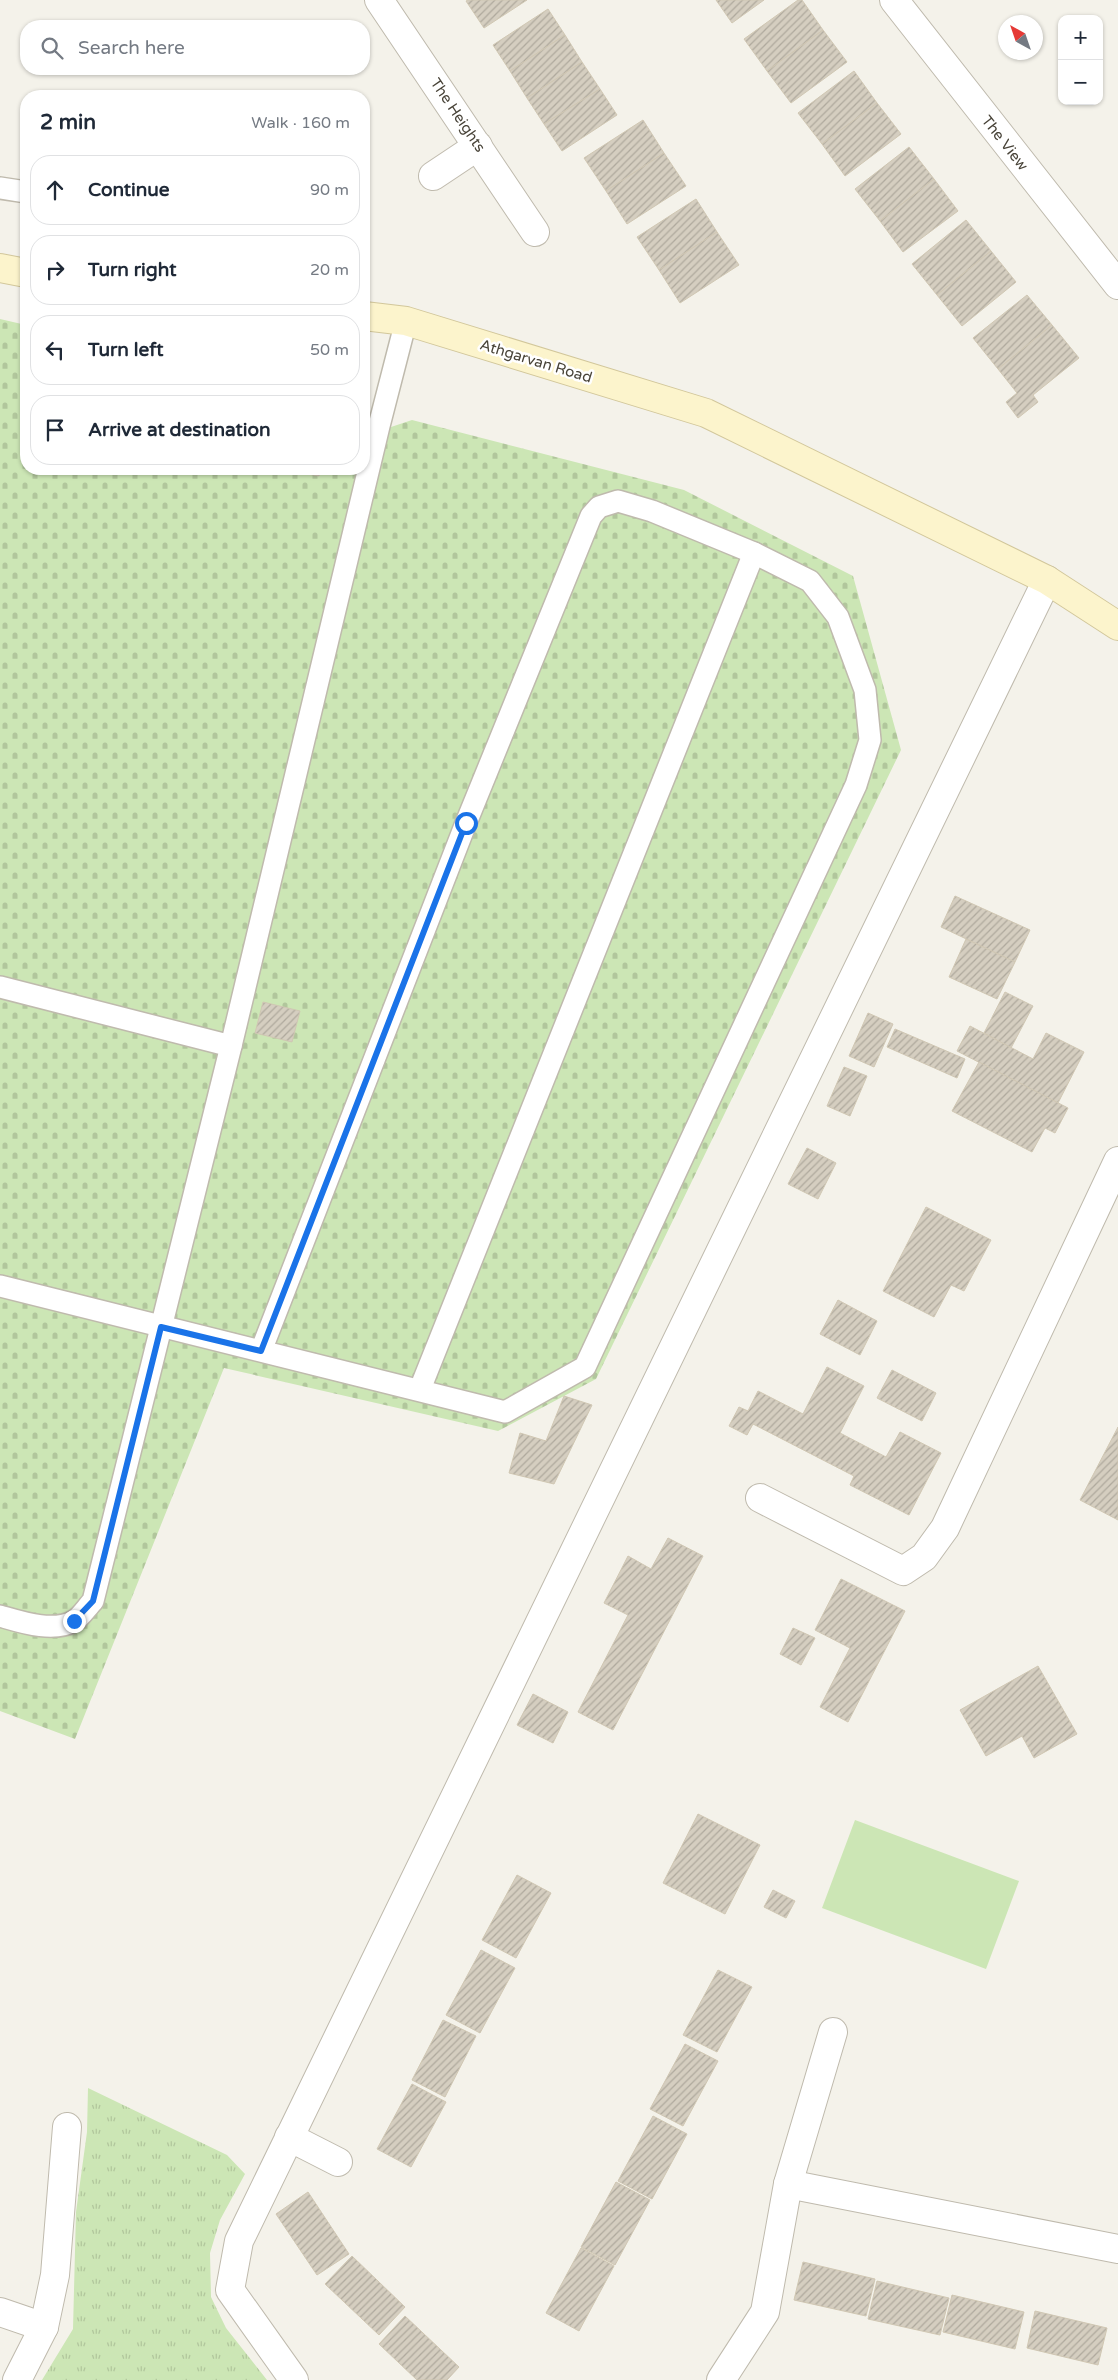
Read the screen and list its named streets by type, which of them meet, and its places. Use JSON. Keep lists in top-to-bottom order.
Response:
{
  "streets": {
    "main road": ["Athgarvan Road"],
    "street": ["The Heights", "The View"]
  },
  "north": "top left",
  "page": {
    "map_buttons": ["+", "−"],
    "search": "Search here",
    "heading": ["2 min", "Walk · 160 m"],
    "list": [
      ["Continue", "90 m"],
      ["Turn right", "20 m"],
      ["Turn left", "50 m"],
      "Arrive at destination"
    ]
  }
}
